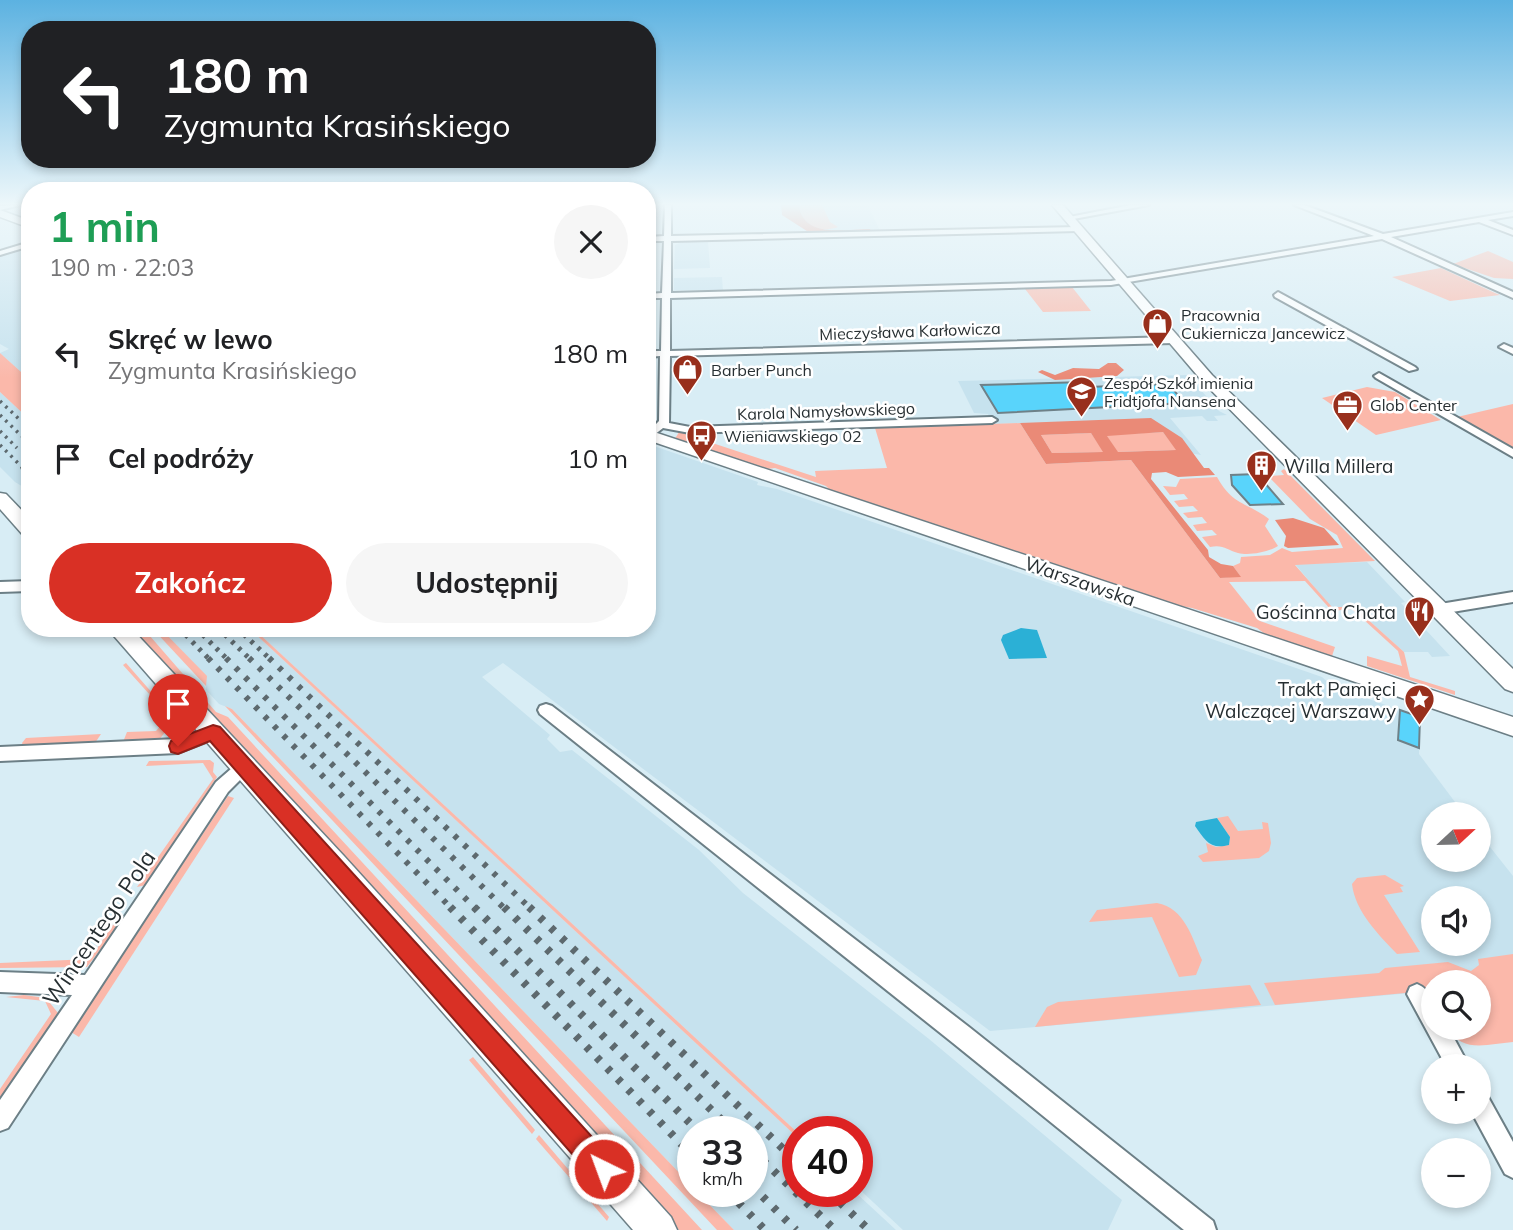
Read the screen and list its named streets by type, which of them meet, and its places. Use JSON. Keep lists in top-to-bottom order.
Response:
{
  "streets": {
    "street": [
      "Mieczysława Karłowicza",
      "Karola Namysłowskiego",
      "Warszawska",
      "Wincentego Pola"
    ]
  },
  "places": {
    "shop": ["Pracownia Cukiernicza Jancewicz", "Barber Punch"],
    "school or university": ["Zespół Szkół imienia Fridtjofa Nansena"],
    "office": ["Glob Center"],
    "bus stop": ["Wieniawskiego 02"],
    "building": ["Willa Millera"],
    "restaurant": ["Gościnna Chata"],
    "place": ["Trakt Pamięci Walczącej Warszawy"]
  },
  "north": "right",
  "page": {
    "turn": ["180 m", "Zygmunta Krasińskiego"],
    "heading": ["1 min", "190 m · 22:03"],
    "list": [
      {
        "name": "Skręć w lewo",
        "note": "Zygmunta Krasińskiego",
        "value": "180 m"
      },
      {
        "name": "Cel podróży",
        "value": "10 m"
      }
    ],
    "buttons": ["Zakończ", "Udostępnij"],
    "map_buttons": ["+", "−"],
    "speed": "33 km/h",
    "limit": "40"
  }
}
